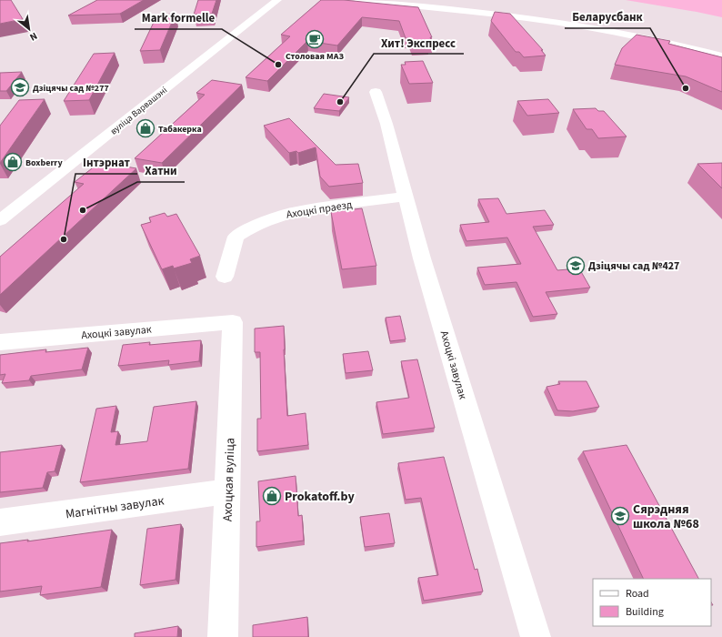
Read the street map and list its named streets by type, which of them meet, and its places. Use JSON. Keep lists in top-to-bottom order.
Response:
{
  "streets": {
    "street": [
      "вуліца Варвашэні",
      "Ахоцкі праезд",
      "Ахоцкі завулак",
      "Ахоцкая вуліца",
      "Магнітны завулак"
    ]
  },
  "crossings": [
    ["Ахоцкі праезд", "Ахоцкі завулак"],
    ["Ахоцкі завулак", "Ахоцкая вуліца"],
    ["Ахоцкая вуліца", "Магнітны завулак"]
  ],
  "places": {
    "cafe": ["Столовая МАЗ"],
    "other": [
      "Mark formelle",
      "Беларусбанк",
      "Хит! Экспресс",
      "Хатни",
      "Інтэрнат"
    ],
    "school or university": ["Дзіцячы сад №277", "Дзіцячы сад №427", "Сярэдняя школа №68"],
    "shop": ["Табакерка", "Boxberry", "Prokatoff.by"]
  },
  "legend": ["Road", "Building"],
  "north": "bottom right"
}
